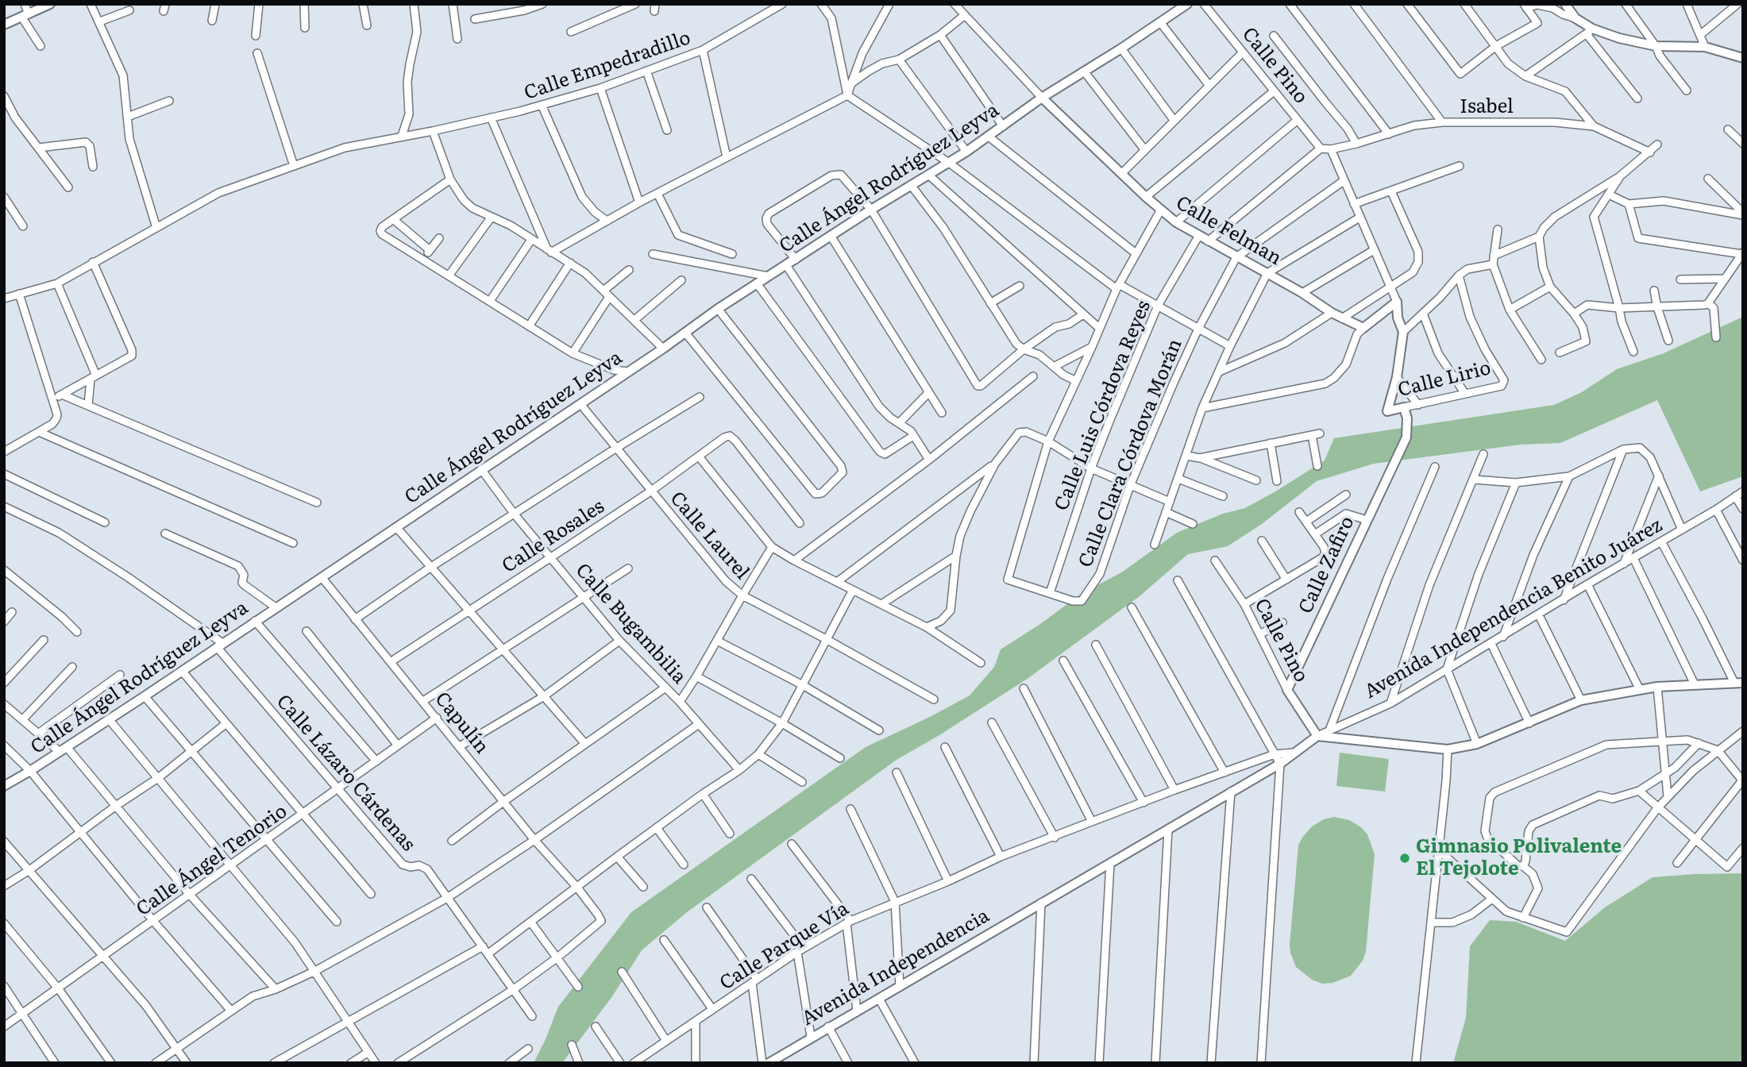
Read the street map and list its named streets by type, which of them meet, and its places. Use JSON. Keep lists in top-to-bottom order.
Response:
{
  "streets": {
    "street": [
      "Calle Empedradillo",
      "Calle Pino",
      "Isabel",
      "Calle Ángel Rodríguez Leyva",
      "Calle Felman",
      "Calle Lirio",
      "Calle Luis Córdova Reyes",
      "Calle Clara Córdova Morán",
      "Calle Laurel",
      "Calle Rosales",
      "Calle Zafiro",
      "Avenida Independencia Benito Juárez",
      "Calle Bugambilia",
      "Capulín",
      "Calle Lázaro Cárdenas",
      "Calle Ángel Tenorio",
      "Calle Parque Vía",
      "Avenida Independencia"
    ]
  },
  "crossings": [
    ["Calle Pino", "Isabel"],
    ["Calle Pino", "Calle Zafiro"],
    ["Calle Pino", "Avenida Independencia Benito Juárez"],
    ["Calle Ángel Rodríguez Leyva", "Calle Felman"],
    ["Calle Ángel Rodríguez Leyva", "Calle Laurel"],
    ["Calle Ángel Rodríguez Leyva", "Calle Bugambilia"],
    ["Calle Ángel Rodríguez Leyva", "Capulín"],
    ["Calle Ángel Rodríguez Leyva", "Calle Lázaro Cárdenas"],
    ["Calle Felman", "Calle Luis Córdova Reyes"],
    ["Calle Felman", "Calle Clara Córdova Morán"],
    ["Calle Lirio", "Calle Zafiro"],
    ["Calle Luis Córdova Reyes", "Calle Clara Córdova Morán"],
    ["Calle Laurel", "Calle Rosales"],
    ["Calle Rosales", "Calle Bugambilia"],
    ["Calle Rosales", "Capulín"],
    ["Avenida Independencia Benito Juárez", "Calle Parque Vía"],
    ["Avenida Independencia Benito Juárez", "Avenida Independencia"],
    ["Capulín", "Calle Ángel Tenorio"],
    ["Calle Lázaro Cárdenas", "Calle Ángel Tenorio"]
  ],
  "places": ["Gimnasio Polivalente El Tejolote"]
}
